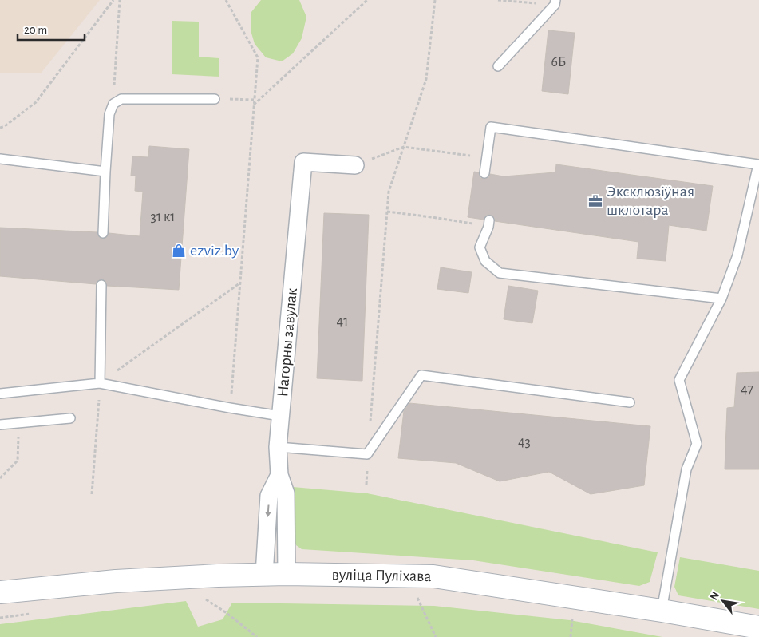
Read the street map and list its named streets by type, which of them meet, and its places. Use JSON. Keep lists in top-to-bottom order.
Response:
{
  "streets": {
    "street": ["Нагорны завулак", "вуліца Пуліхава"]
  },
  "crossings": [
    ["Нагорны завулак", "вуліца Пуліхава"]
  ],
  "places": {
    "office": ["Эксклюзіўная шклотара"],
    "shop": ["ezviz.by"]
  },
  "house_numbers": [
    "6Б",
    "31 к1",
    "41",
    "47",
    "43"
  ],
  "scale_bar": "20 m",
  "north": "top left"
}
